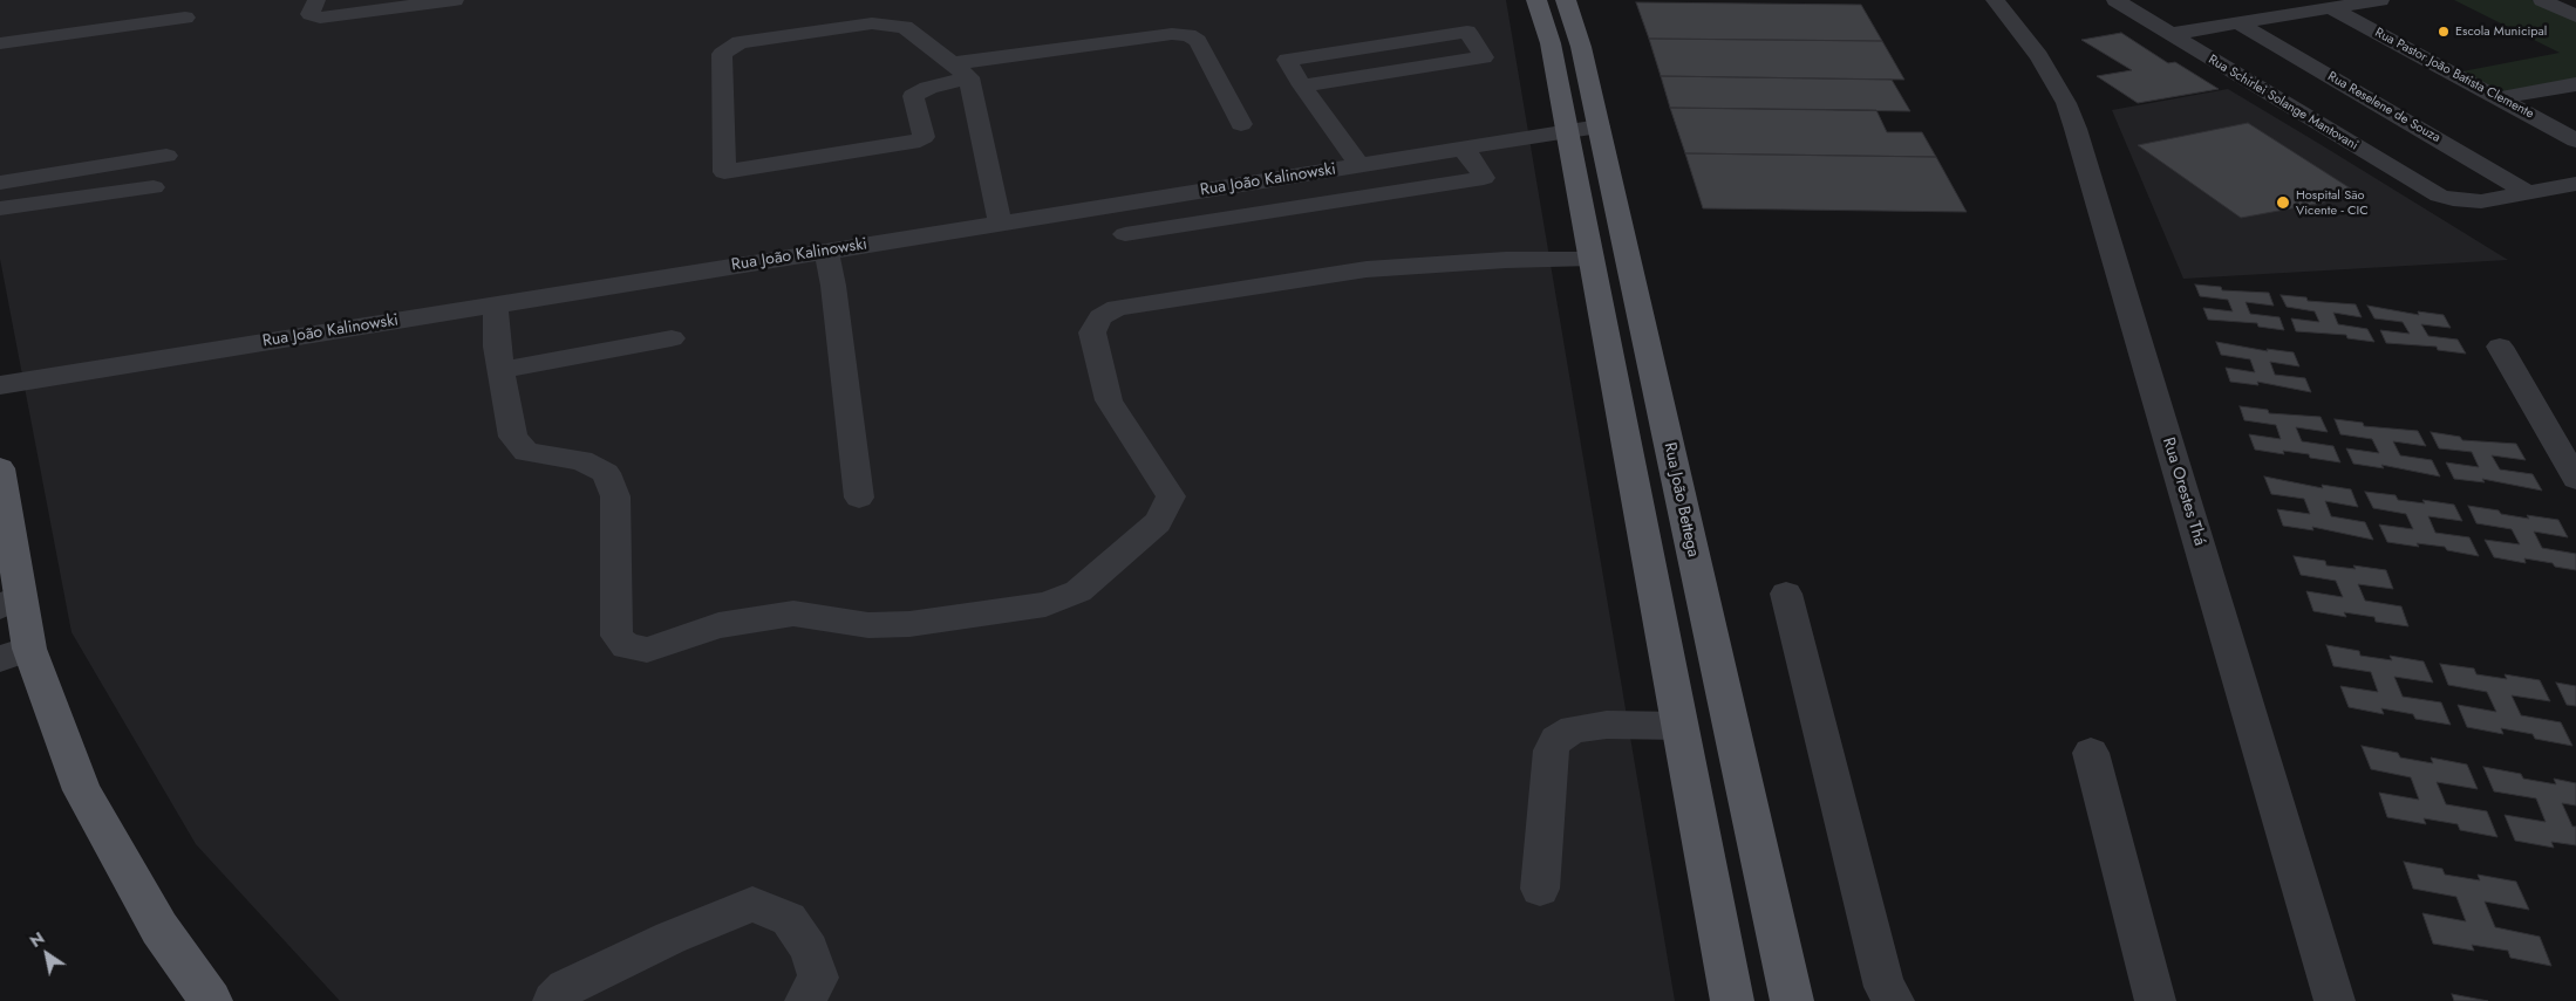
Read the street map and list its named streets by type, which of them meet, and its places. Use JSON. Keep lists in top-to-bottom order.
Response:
{
  "streets": {
    "main road": ["Rua João Bettega"],
    "street": [
      "Rua Pastor João Batista Clemente",
      "Rua Schirlei Solange Mantovani",
      "Rua Reselene de Souza",
      "Rua João Kalinowski",
      "Rua Orestes Thá"
    ]
  },
  "crossings": [
    ["Rua Schirlei Solange Mantovani", "Rua Reselene de Souza"],
    ["Rua João Kalinowski", "Rua João Bettega"]
  ],
  "places": ["Escola Municipal", "Hospital São Vicente - CIC"],
  "north": "top left"
}
